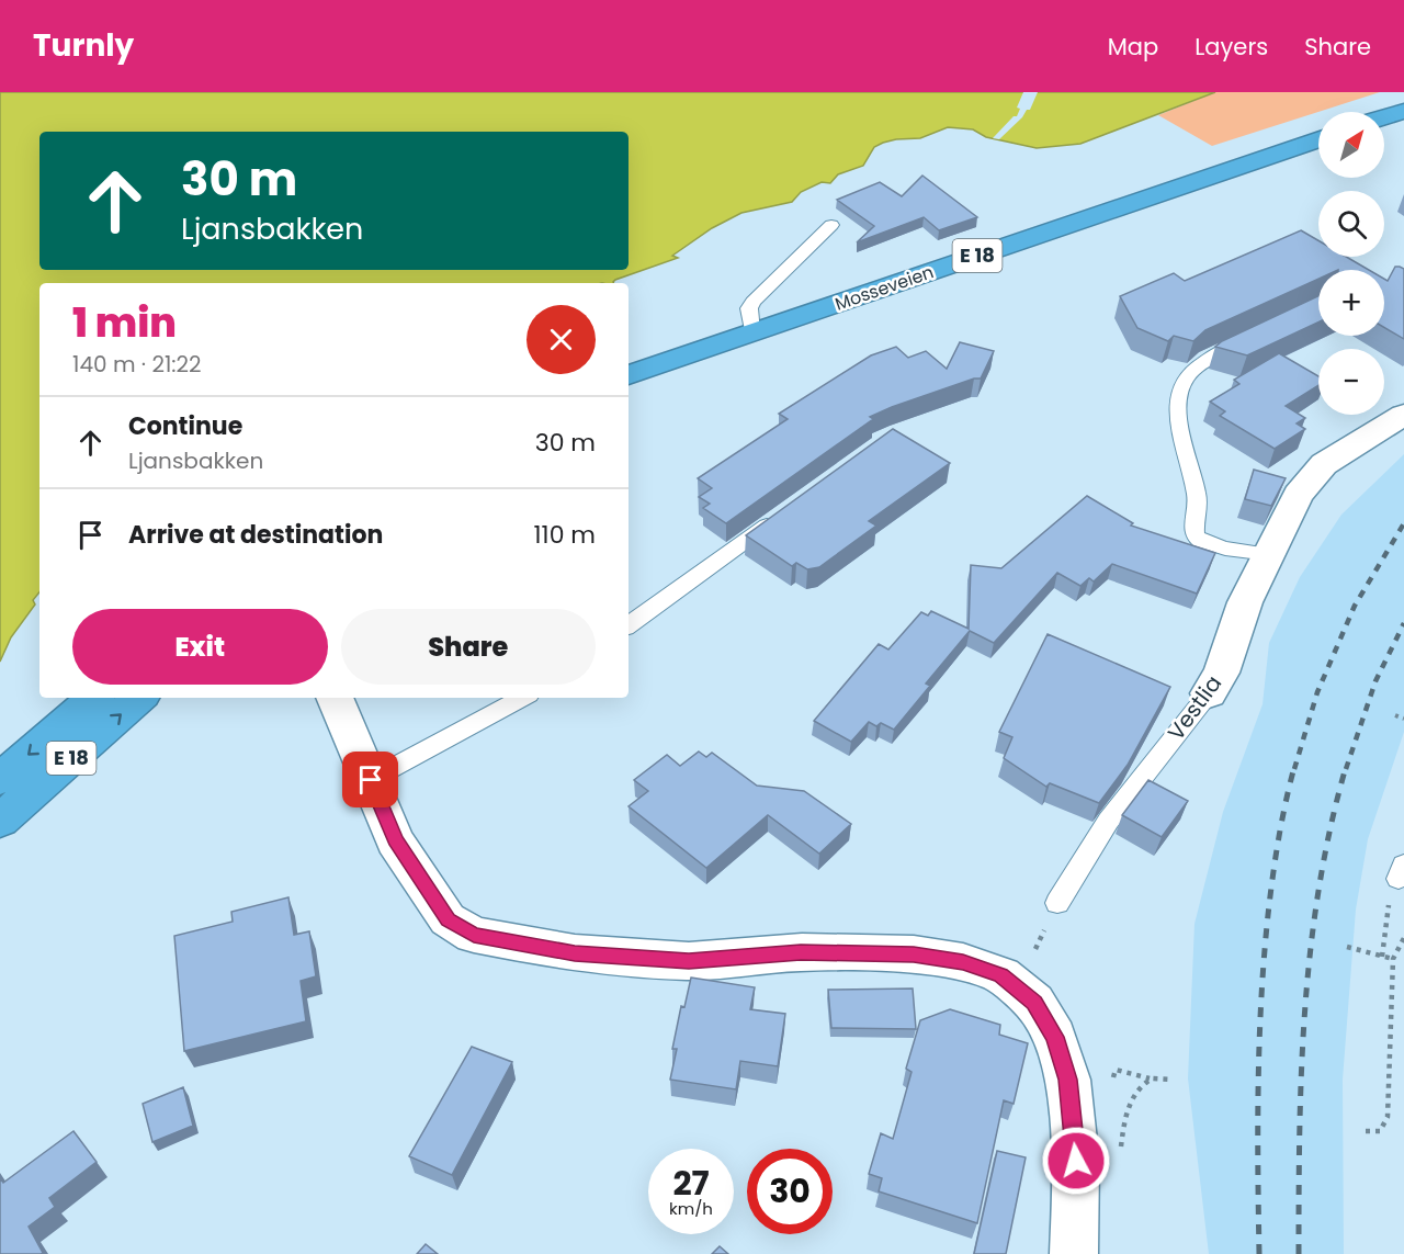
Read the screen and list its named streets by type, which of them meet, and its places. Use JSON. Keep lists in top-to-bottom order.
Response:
{
  "streets": {
    "highway": ["E 18", "Mosseveien"],
    "street": ["Vestlia"]
  },
  "north": "top right",
  "page": {
    "header": "Turnly",
    "nav": ["Map", "Layers", "Share"],
    "map_buttons": ["+", "−"],
    "turn": ["30 m", "Ljansbakken"],
    "heading": ["1 min", "140 m · 21:22"],
    "list": [
      {
        "name": "Continue",
        "note": "Ljansbakken",
        "value": "30 m"
      },
      {
        "name": "Arrive at destination",
        "value": "110 m"
      }
    ],
    "buttons": ["Exit", "Share"],
    "speed": "27 km/h",
    "limit": "30"
  }
}
